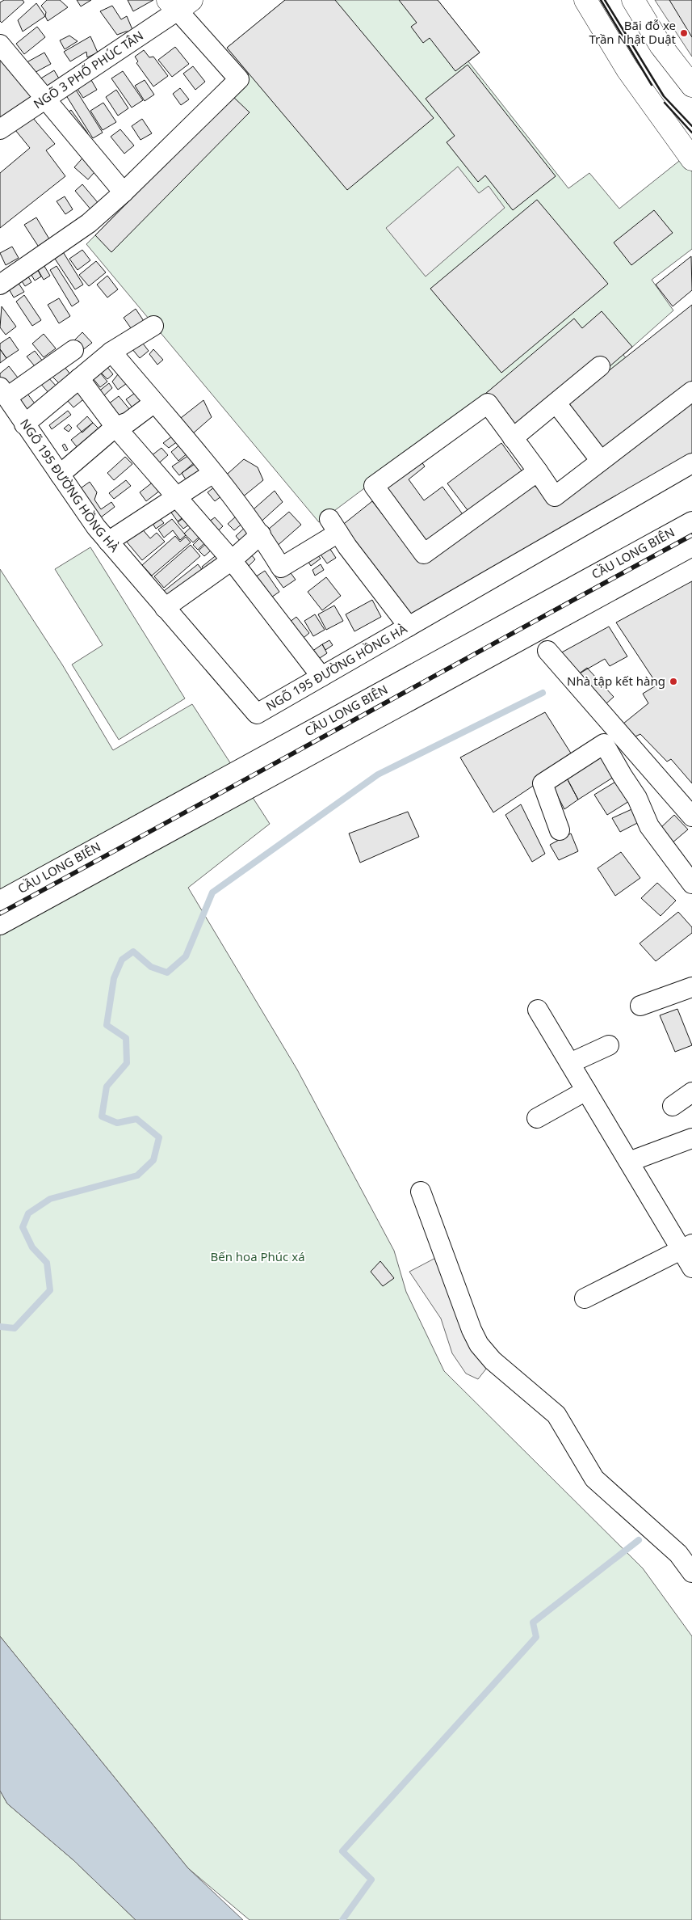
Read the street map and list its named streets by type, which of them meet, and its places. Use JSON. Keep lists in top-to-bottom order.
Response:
{
  "streets": {
    "street": ["NGÕ 3 PHỐ PHÚC TÂN", "NGÕ 195 ĐƯỜNG HỒNG HÀ", "CẦU LONG BIÊN"]
  },
  "parks": ["Bến hoa Phúc xá"],
  "places": ["Bãi đỗ xe Trần Nhật Duật", "Nhà tập kết hàng"]
}
